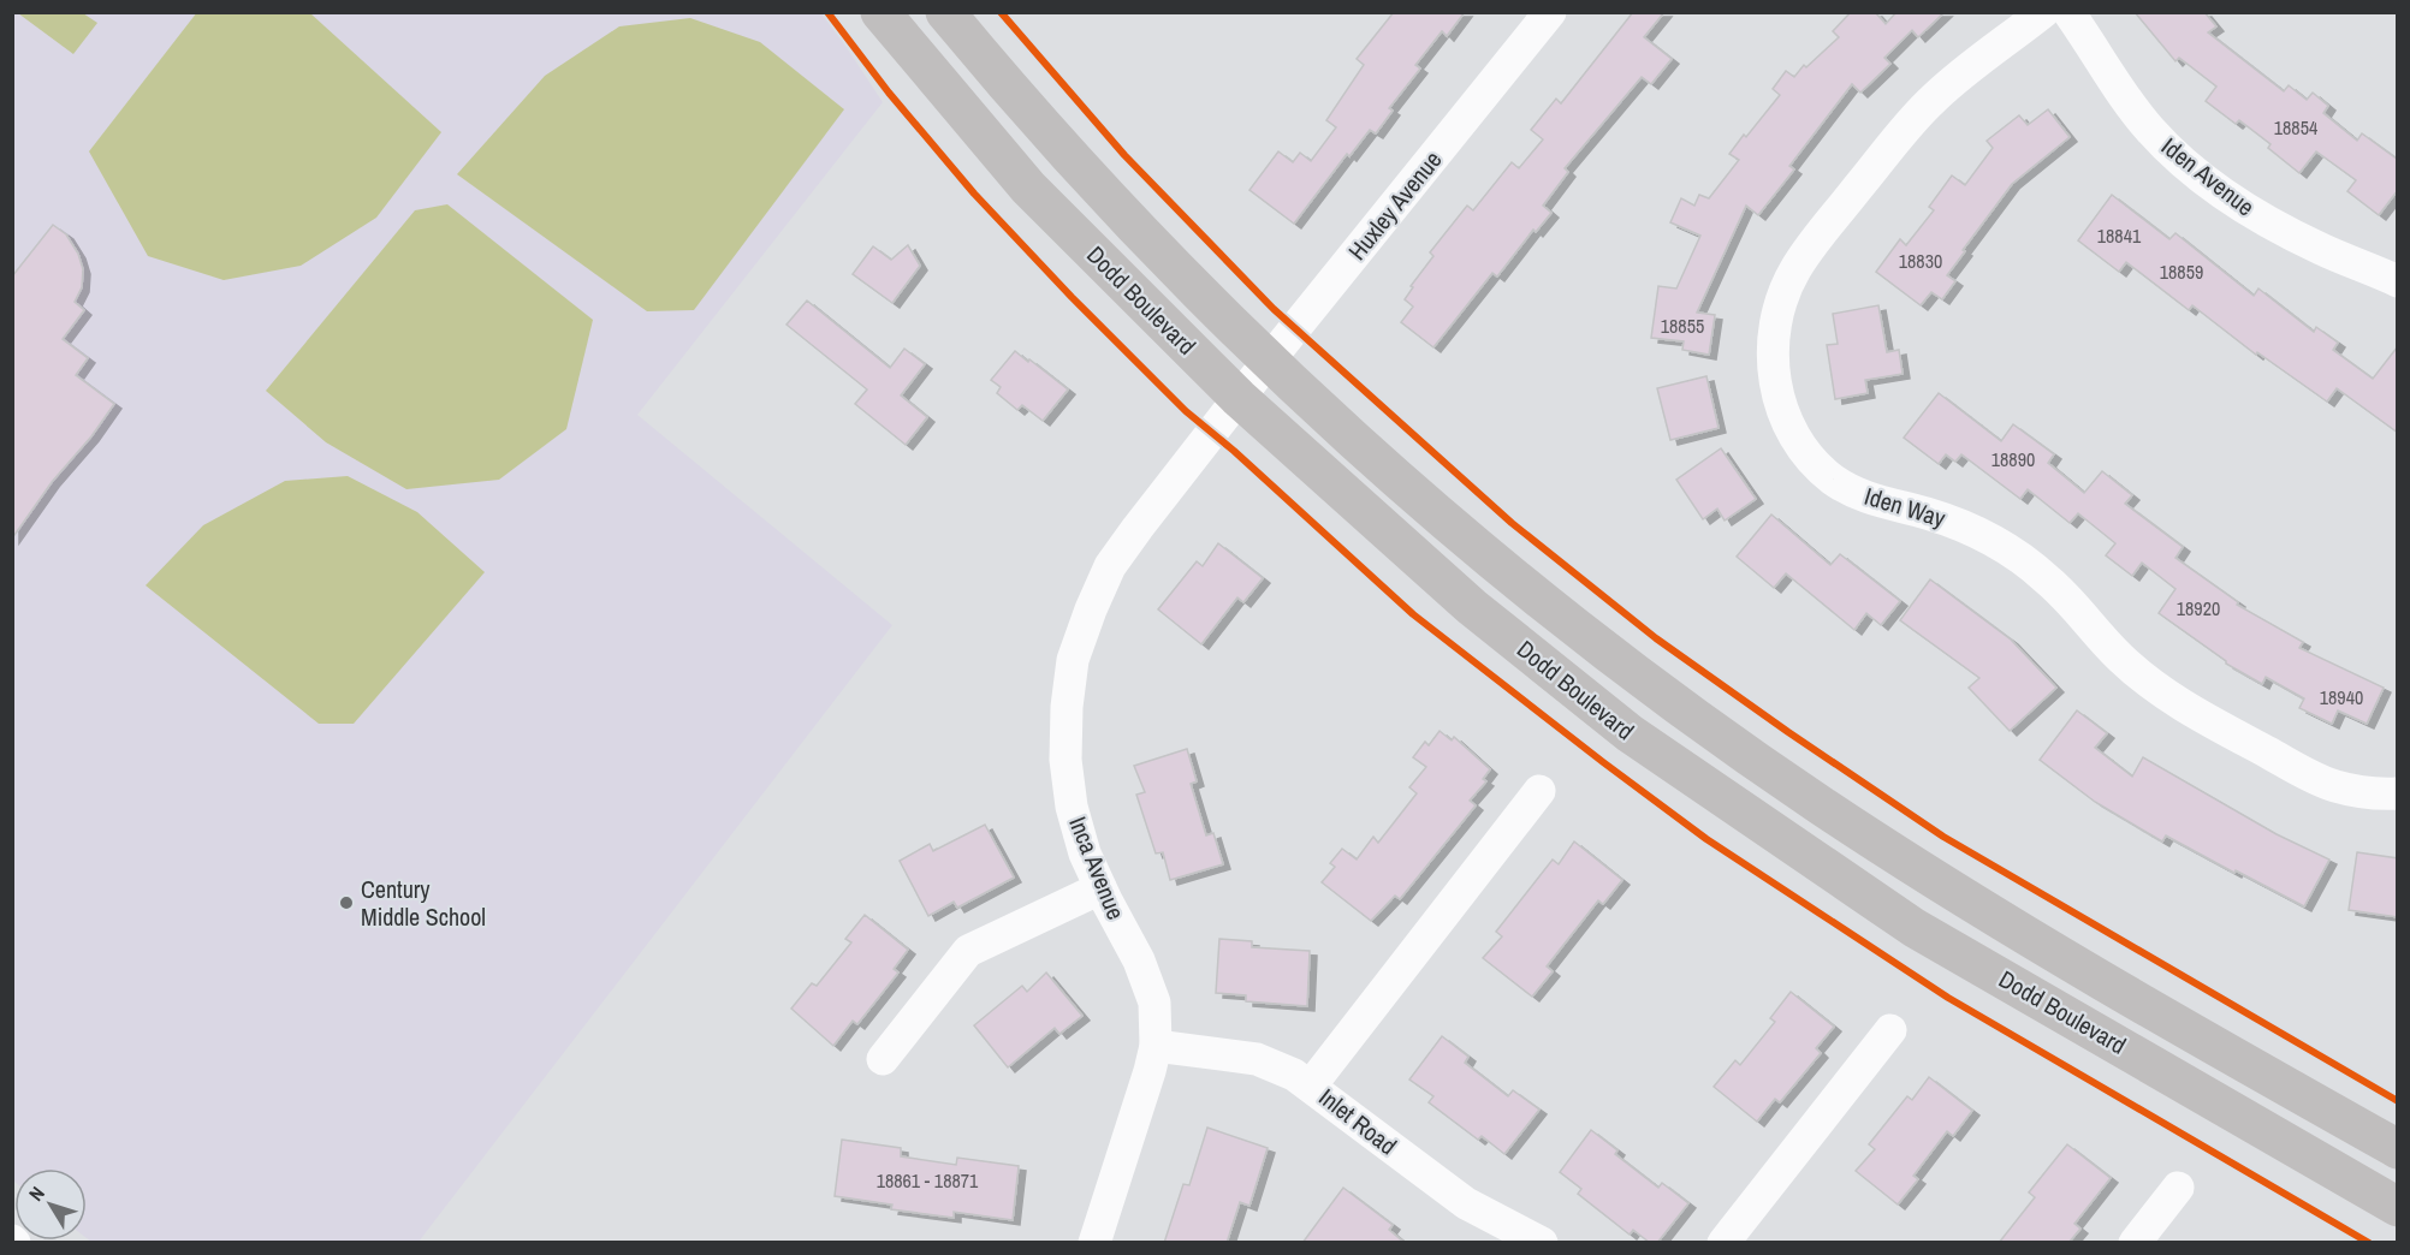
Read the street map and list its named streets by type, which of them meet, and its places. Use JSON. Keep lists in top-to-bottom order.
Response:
{
  "streets": {
    "main road": ["Dodd Boulevard"],
    "street": [
      "Iden Avenue",
      "Huxley Avenue",
      "Iden Way",
      "Inca Avenue",
      "Inlet Road"
    ]
  },
  "crossings": [
    ["Huxley Avenue", "Dodd Boulevard"],
    ["Huxley Avenue", "Inca Avenue"],
    ["Dodd Boulevard", "Inca Avenue"],
    ["Inca Avenue", "Inlet Road"]
  ],
  "places": ["Century Middle School"],
  "house_numbers": [
    "18854",
    "18841",
    "18830",
    "18859",
    "18855",
    "18890",
    "18920",
    "18940",
    "18861 - 18871"
  ],
  "north": "top left"
}
